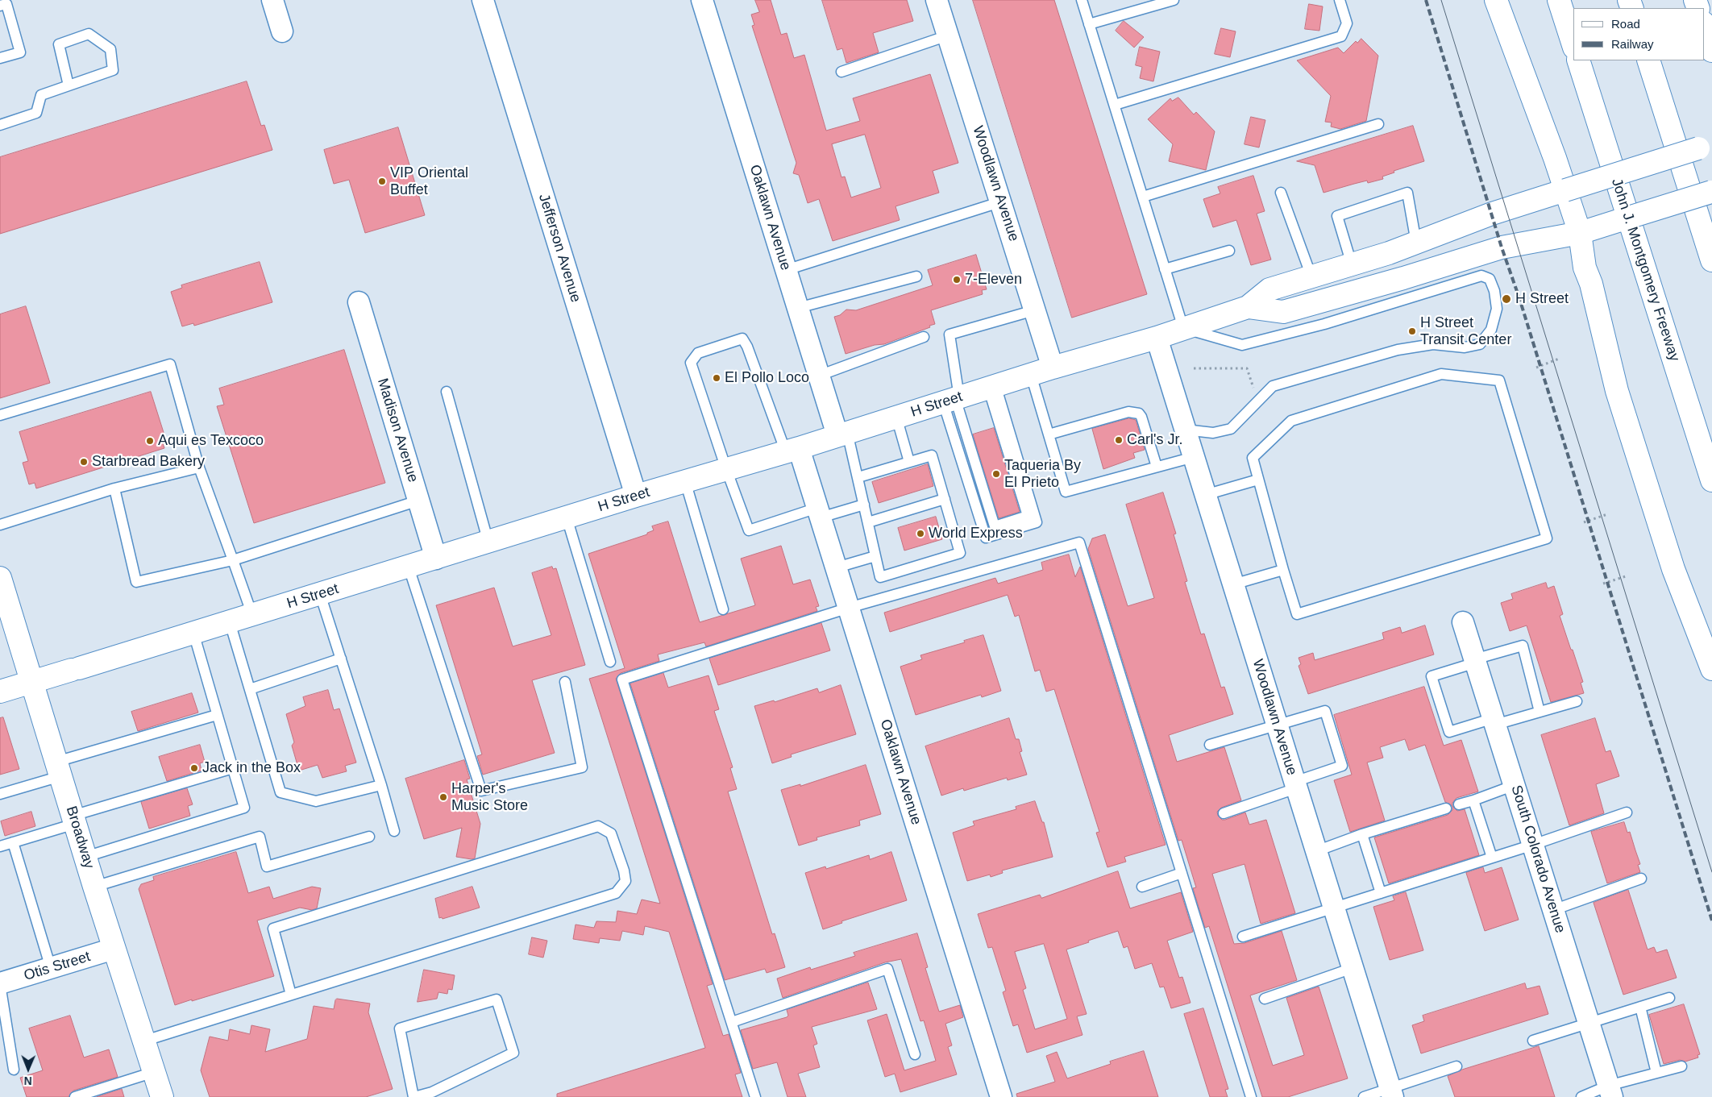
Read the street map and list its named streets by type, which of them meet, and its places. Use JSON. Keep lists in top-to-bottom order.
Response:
{
  "streets": {
    "main road": ["John J. Montgomery Freeway", "H Street", "Broadway"],
    "street": [
      "Woodlawn Avenue",
      "Oaklawn Avenue",
      "Jefferson Avenue",
      "Madison Avenue",
      "South Colorado Avenue",
      "Otis Street"
    ]
  },
  "crossings": [
    ["Woodlawn Avenue", "H Street"],
    ["Oaklawn Avenue", "H Street"],
    ["Jefferson Avenue", "H Street"],
    ["H Street", "Madison Avenue"],
    ["H Street", "Broadway"],
    ["Broadway", "Otis Street"]
  ],
  "places": [
    "VIP Oriental Buffet",
    "7-Eleven",
    "H Street",
    "H Street Transit Center",
    "El Pollo Loco",
    "Carl's Jr.",
    "Aqui es Texcoco",
    "Starbread Bakery",
    "Taqueria By El Prieto",
    "World Express",
    "Jack in the Box",
    "Harper's Music Store"
  ],
  "legend": ["Road", "Railway"],
  "north": "bottom"
}
